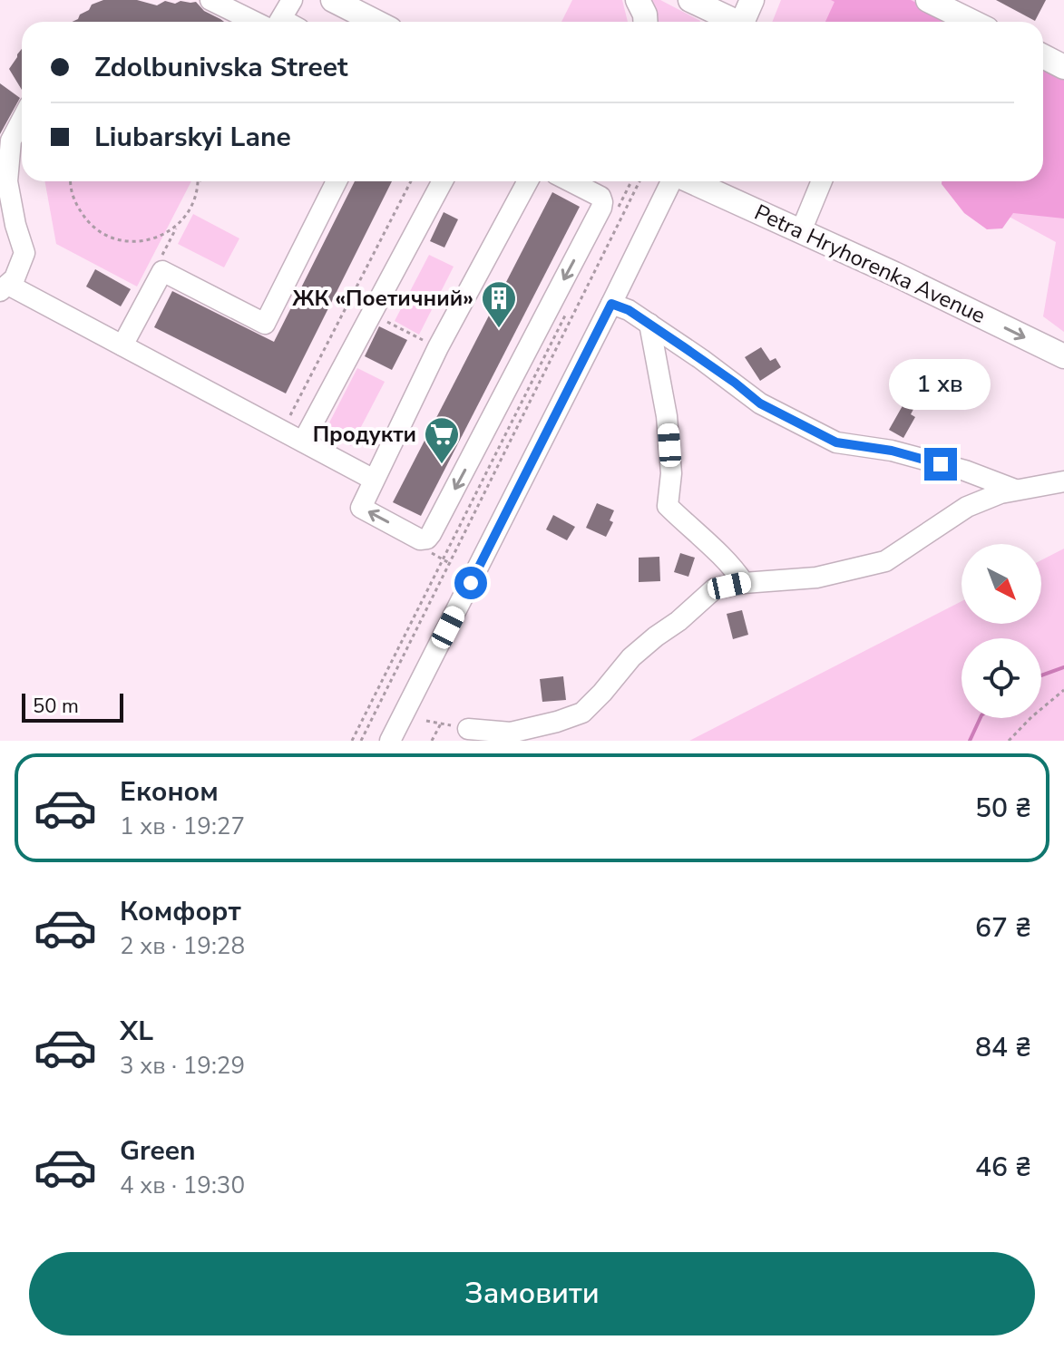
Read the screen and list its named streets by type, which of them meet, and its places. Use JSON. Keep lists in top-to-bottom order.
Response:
{
  "streets": {
    "main road": ["Petra Hryhorenka Avenue"]
  },
  "one_way": ["Petra Hryhorenka Avenue"],
  "places": {
    "building": ["ЖК «Поетичний»"],
    "supermarket": ["Продукти"]
  },
  "scale_bar": "50 m",
  "north": "bottom right",
  "page": {
    "banner": ["Zdolbunivska Street", "Liubarskyi Lane"],
    "bubble": "1 хв",
    "scale": "50 m",
    "list": [
      {
        "name": "Економ",
        "note": "1 хв · 19:27",
        "value": "50 ₴"
      },
      {
        "name": "Комфорт",
        "note": "2 хв · 19:28",
        "value": "67 ₴"
      },
      {
        "name": "XL",
        "note": "3 хв · 19:29",
        "value": "84 ₴"
      },
      {
        "name": "Green",
        "note": "4 хв · 19:30",
        "value": "46 ₴"
      }
    ],
    "buttons": "Замовити"
  }
}
